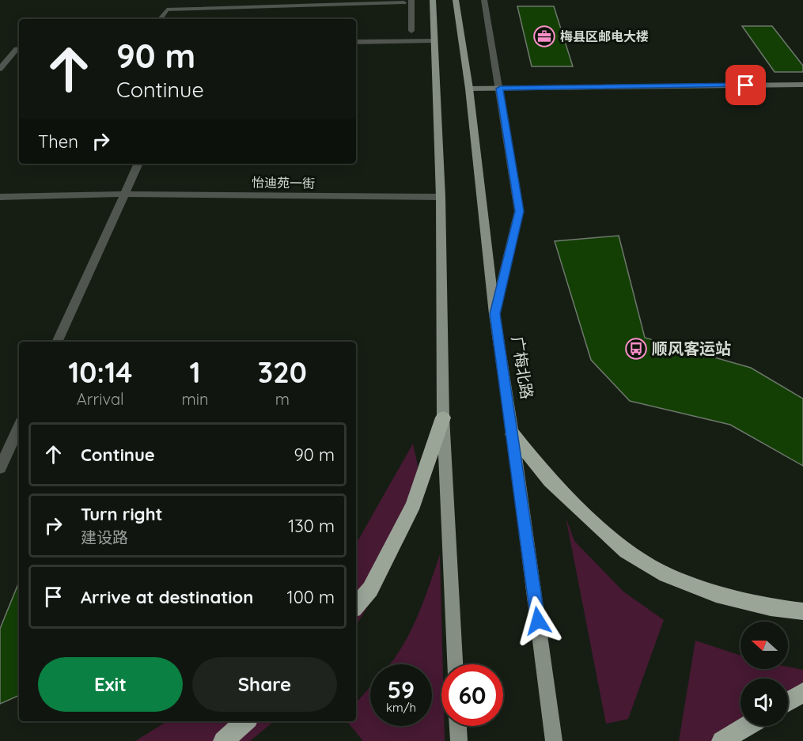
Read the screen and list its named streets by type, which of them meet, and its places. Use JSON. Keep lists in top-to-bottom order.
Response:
{
  "streets": {
    "main road": ["广梅北路"],
    "street": ["怡迪苑一街"]
  },
  "places": {
    "office": ["梅县区邮电大楼"],
    "bus stop": ["顺风客运站"]
  },
  "north": "left",
  "page": {
    "turn": ["90 m", "Continue"],
    "then": "Then",
    "eta": [
      "10:14",
      "Arrival",
      "1",
      "min",
      "320",
      "m"
    ],
    "list": [
      {
        "name": "Continue",
        "value": "90 m"
      },
      {
        "name": "Turn right",
        "note": "建设路",
        "value": "130 m"
      },
      {
        "name": "Arrive at destination",
        "value": "100 m"
      }
    ],
    "buttons": ["Exit", "Share"],
    "speed": "59 km/h",
    "limit": "60"
  }
}
